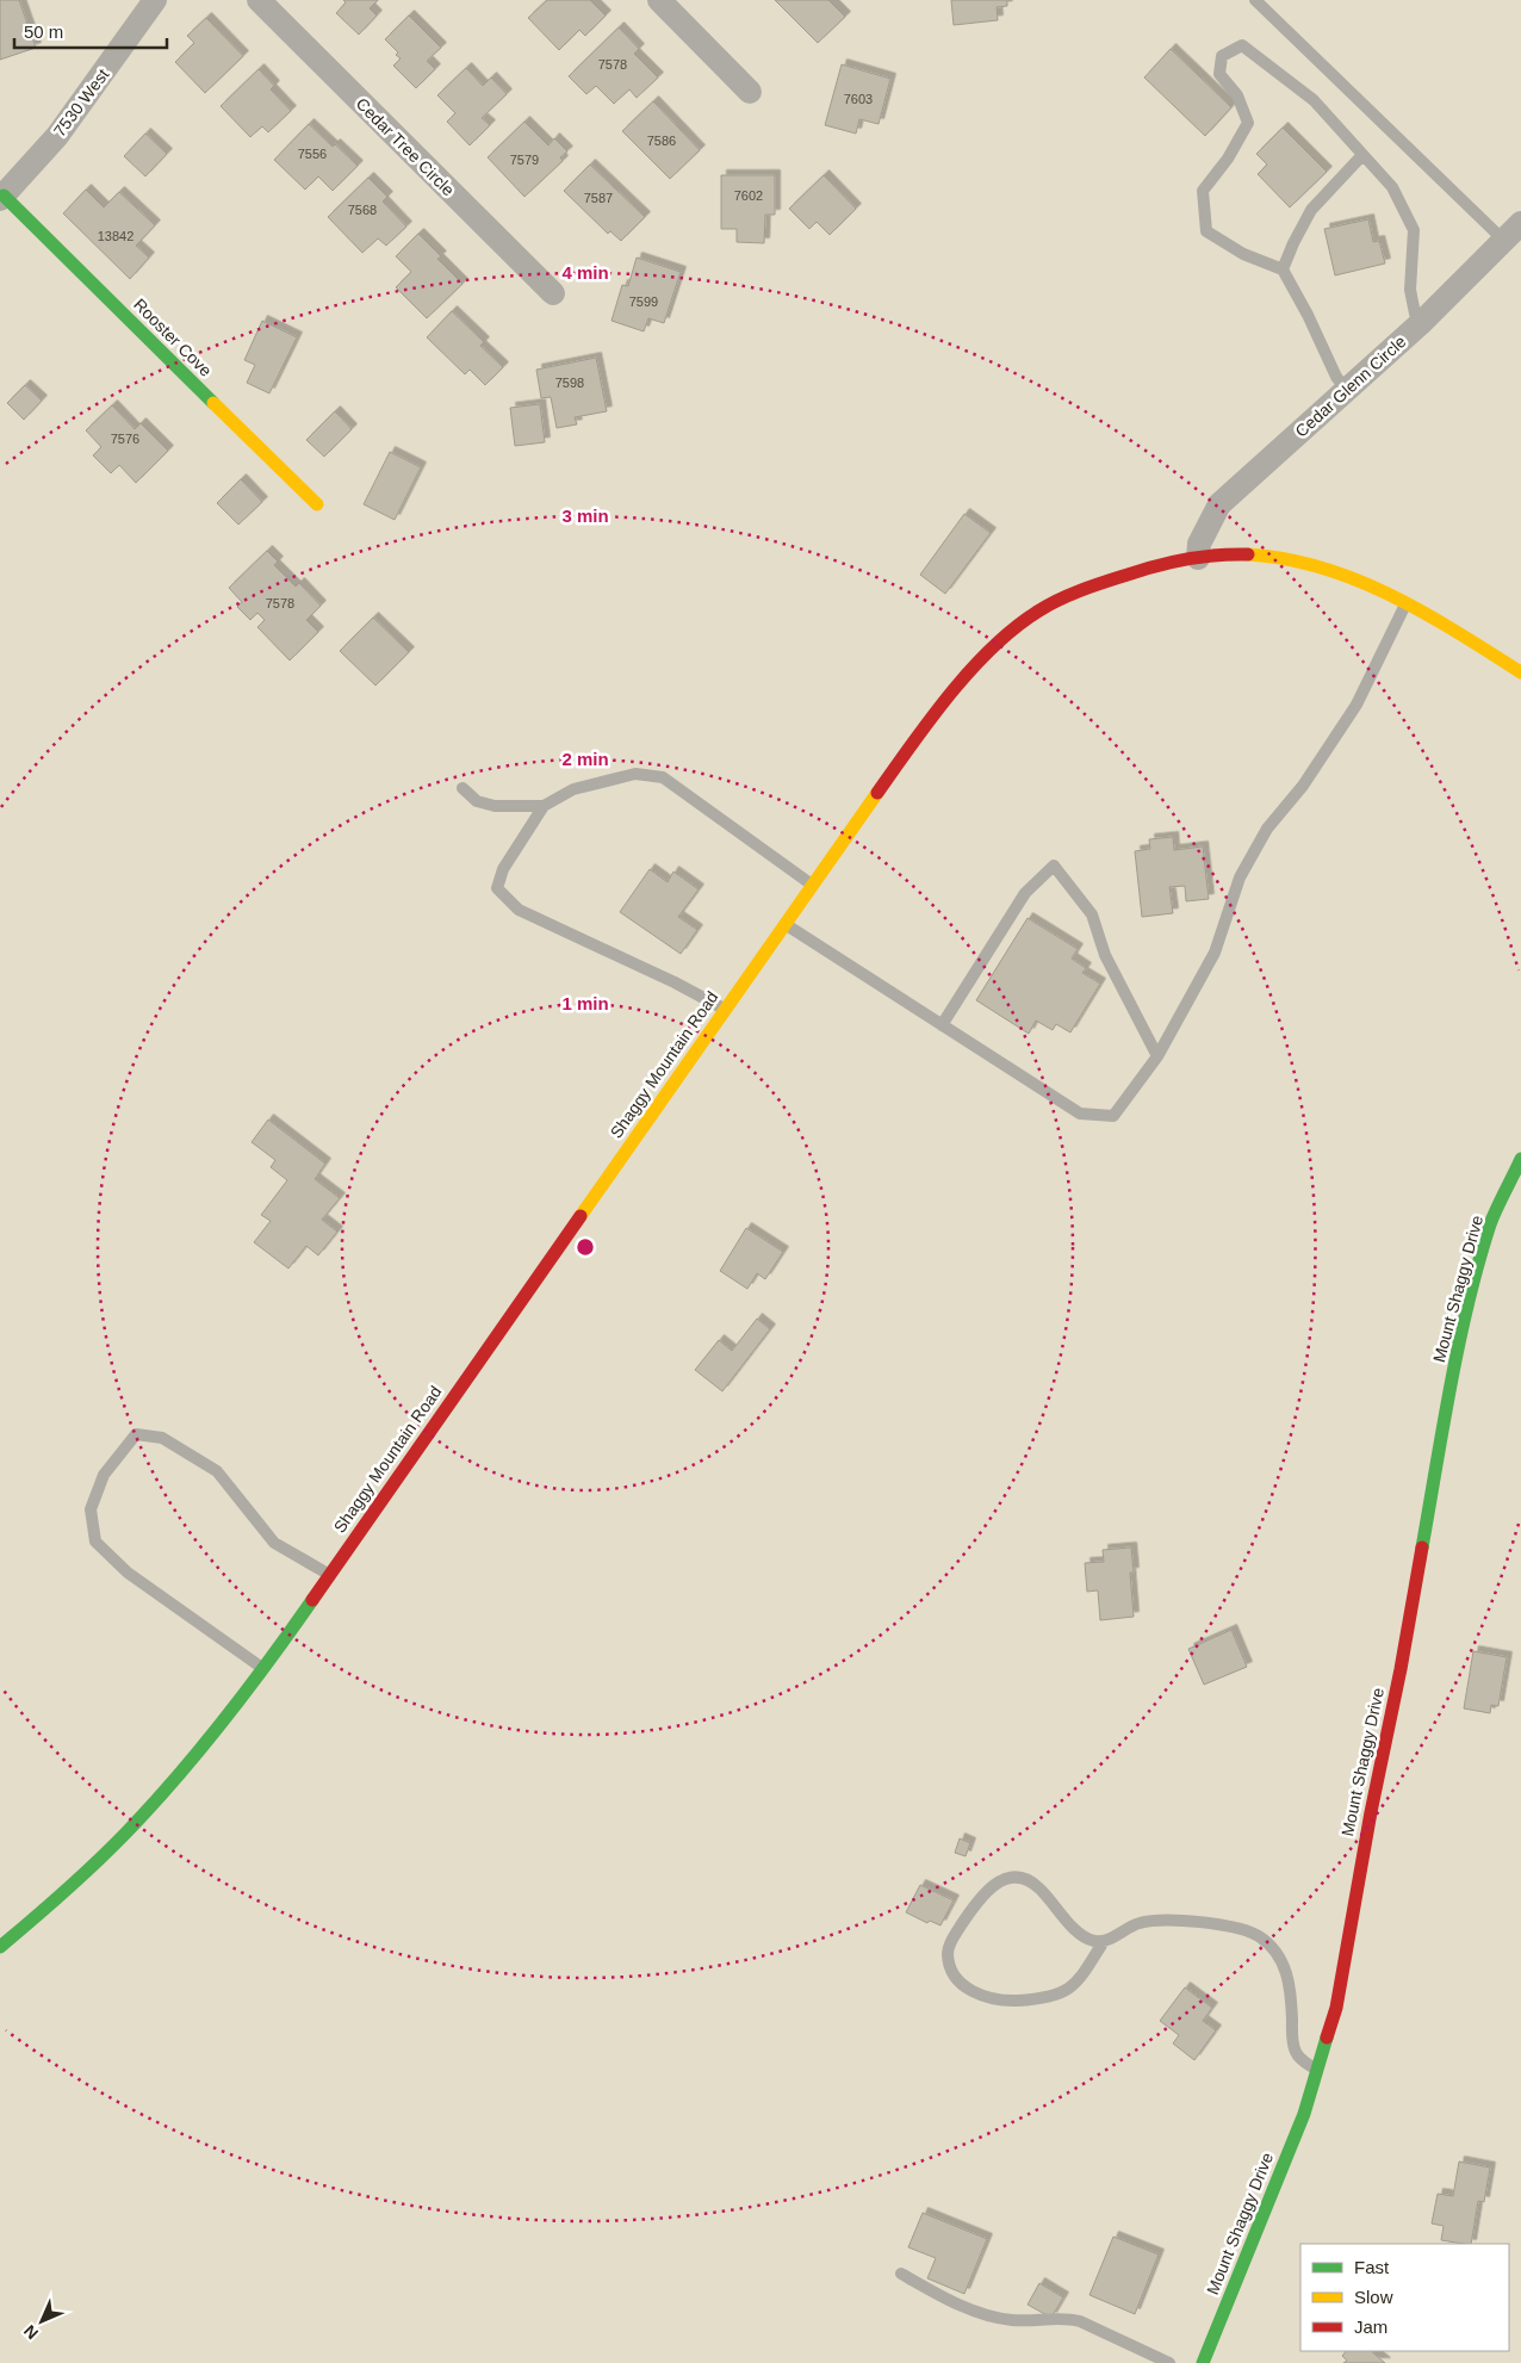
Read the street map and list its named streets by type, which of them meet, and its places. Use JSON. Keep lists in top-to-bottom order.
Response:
{
  "streets": {
    "street": [
      "7530 West",
      "Cedar Tree Circle",
      "Rooster Cove",
      "Cedar Glenn Circle",
      "Shaggy Mountain Road",
      "Mount Shaggy Drive"
    ]
  },
  "crossings": [
    ["7530 West", "Rooster Cove"],
    ["Cedar Glenn Circle", "Shaggy Mountain Road"]
  ],
  "house_numbers": [
    "7578",
    "7603",
    "7586",
    "7556",
    "7579",
    "7602",
    "7587",
    "7568",
    "13842",
    "7599",
    "7598",
    "7576",
    "7578"
  ],
  "legend": ["Fast", "Slow", "Jam"],
  "scale_bar": "50 m",
  "north": "bottom left",
  "rings": [
    "4 min",
    "3 min",
    "2 min",
    "1 min"
  ]
}
